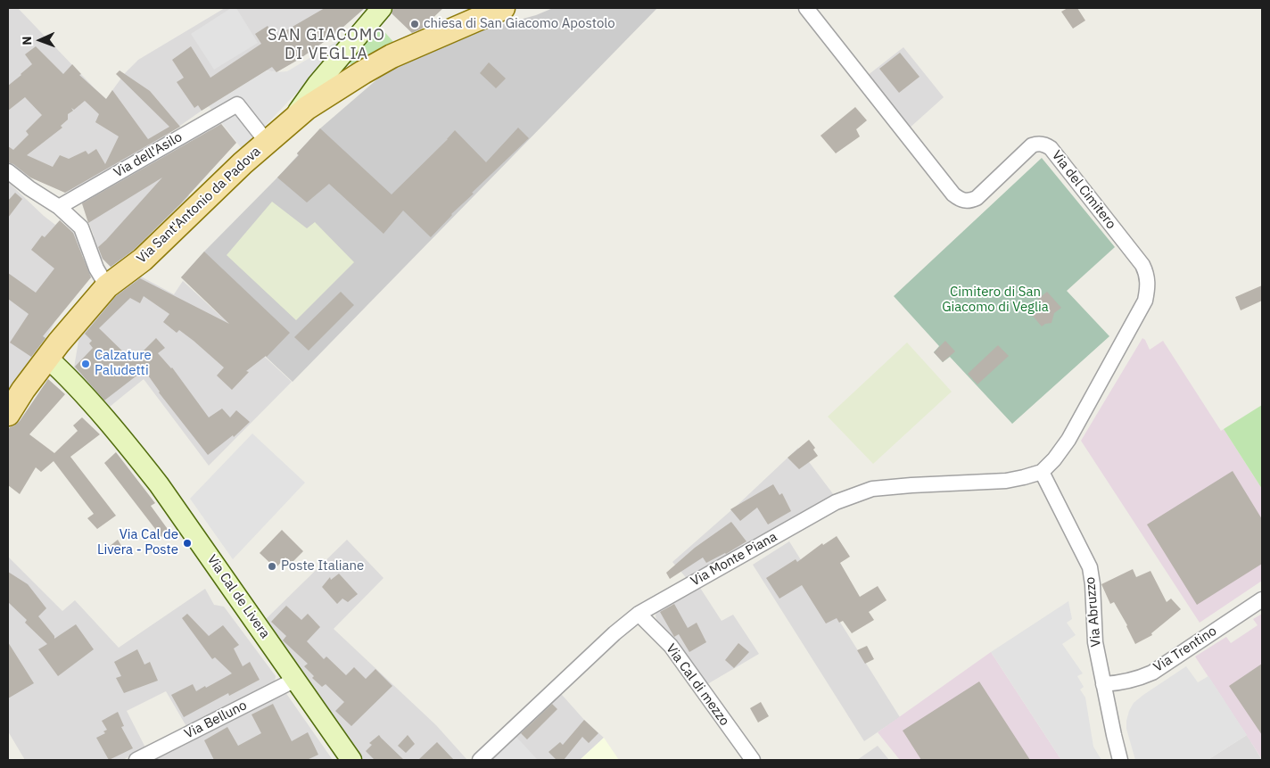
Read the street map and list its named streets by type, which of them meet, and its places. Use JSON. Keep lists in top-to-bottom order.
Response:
{
  "streets": {
    "main road": ["Via Sant'Antonio da Padova"],
    "street": [
      "Via dell'Asilo",
      "Via del Cimitero",
      "Via Monte Piana",
      "Via Cal de Livera",
      "Via Abruzzo",
      "Via Trentino",
      "Via Cal di mezzo",
      "Via Belluno"
    ]
  },
  "crossings": [
    ["Via dell'Asilo", "Via Sant'Antonio da Padova"],
    ["Via del Cimitero", "Via Monte Piana"],
    ["Via del Cimitero", "Via Abruzzo"],
    ["Via Sant'Antonio da Padova", "Via Cal de Livera"],
    ["Via Monte Piana", "Via Abruzzo"],
    ["Via Monte Piana", "Via Cal di mezzo"],
    ["Via Cal de Livera", "Via Belluno"],
    ["Via Abruzzo", "Via Trentino"]
  ],
  "districts": ["SAN GIACOMO DI VEGLIA"],
  "parks": ["Cimitero di San Giacomo di Veglia"],
  "places": [
    "chiesa di San Giacomo Apostolo",
    "Calzature Paludetti",
    "Via Cal de Livera - Poste",
    "Poste Italiane"
  ],
  "north": "left"
}
